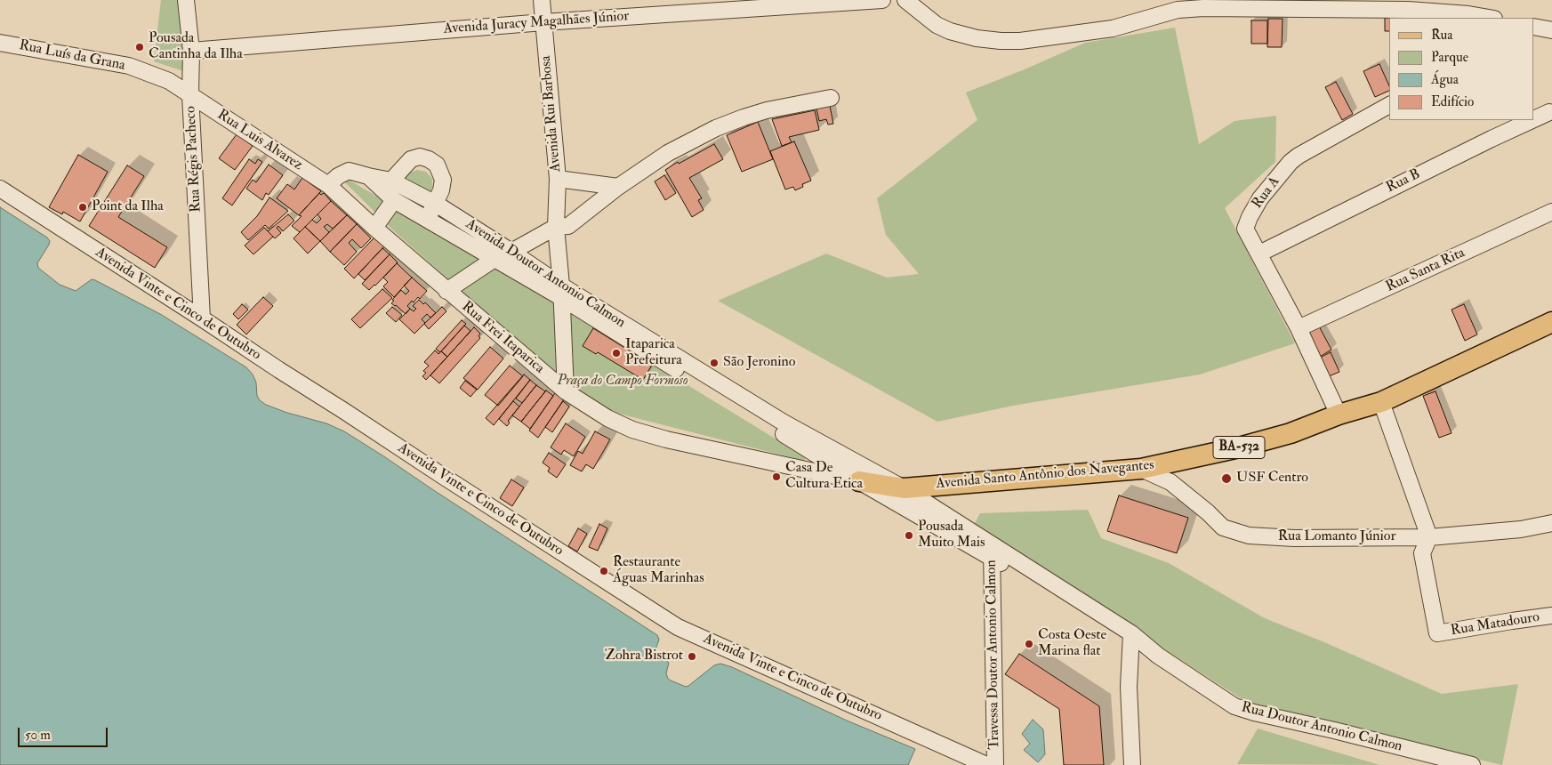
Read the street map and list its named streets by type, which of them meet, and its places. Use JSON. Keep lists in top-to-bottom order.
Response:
{
  "streets": {
    "main road": ["BA-532", "Avenida Santo Antônio dos Navegantes"],
    "street": [
      "Avenida Juracy Magalhães Júnior",
      "Rua Luís da Grana",
      "Avenida Rui Barbosa",
      "Rua Luis Alvarez",
      "Rua Régis Pacheco",
      "Rua B",
      "Rua A",
      "Rua Santa Rita",
      "Avenida Doutor Antonio Calmon",
      "Avenida Vinte e Cinco de Outubro",
      "Rua Frei Itaparica",
      "Rua Lomanto Júnior",
      "Rua Matadouro",
      "Travessa Doutor Antonio Calmon",
      "Rua Doutor Antonio Calmon"
    ]
  },
  "crossings": [
    ["Avenida Juracy Magalhães Júnior", "Avenida Rui Barbosa"],
    ["Avenida Juracy Magalhães Júnior", "Rua Régis Pacheco"],
    ["Rua Luís da Grana", "Rua Luis Alvarez"],
    ["Avenida Rui Barbosa", "Avenida Doutor Antonio Calmon"],
    ["Avenida Rui Barbosa", "Rua Frei Itaparica"],
    ["Rua Luis Alvarez", "Rua Régis Pacheco"],
    ["Rua Luis Alvarez", "Avenida Doutor Antonio Calmon"],
    ["Rua Luis Alvarez", "Rua Frei Itaparica"],
    ["Rua Régis Pacheco", "Avenida Vinte e Cinco de Outubro"],
    ["Rua B", "Rua A"],
    ["Rua A", "Rua Santa Rita"],
    ["Rua A", "Avenida Santo Antônio dos Navegantes"],
    ["Avenida Doutor Antonio Calmon", "Rua Frei Itaparica"],
    ["Avenida Doutor Antonio Calmon", "Avenida Santo Antônio dos Navegantes"],
    ["Avenida Doutor Antonio Calmon", "Rua Doutor Antonio Calmon"],
    ["Rua Frei Itaparica", "Avenida Santo Antônio dos Navegantes"],
    ["Rua Frei Itaparica", "Rua Doutor Antonio Calmon"],
    ["Avenida Santo Antônio dos Navegantes", "Rua Lomanto Júnior"],
    ["Avenida Santo Antônio dos Navegantes", "Rua Doutor Antonio Calmon"],
    ["Rua Lomanto Júnior", "Rua Matadouro"],
    ["Travessa Doutor Antonio Calmon", "Rua Doutor Antonio Calmon"]
  ],
  "parks": ["Praça do Campo Formoso"],
  "places": [
    "Pousada Cantinha da Ilha",
    "Point da Ilha",
    "Itaparica Prefeitura",
    "São Jeronino",
    "Casa De Cultura Etica",
    "USF Centro",
    "Pousada Muito Mais",
    "Restaurante Águas Marinhas",
    "Costa Oeste Marina flat",
    "Zohra Bistrot"
  ],
  "legend": [
    "Rua",
    "Parque",
    "Água",
    "Edifício"
  ],
  "scale_bar": "50 m"
}
